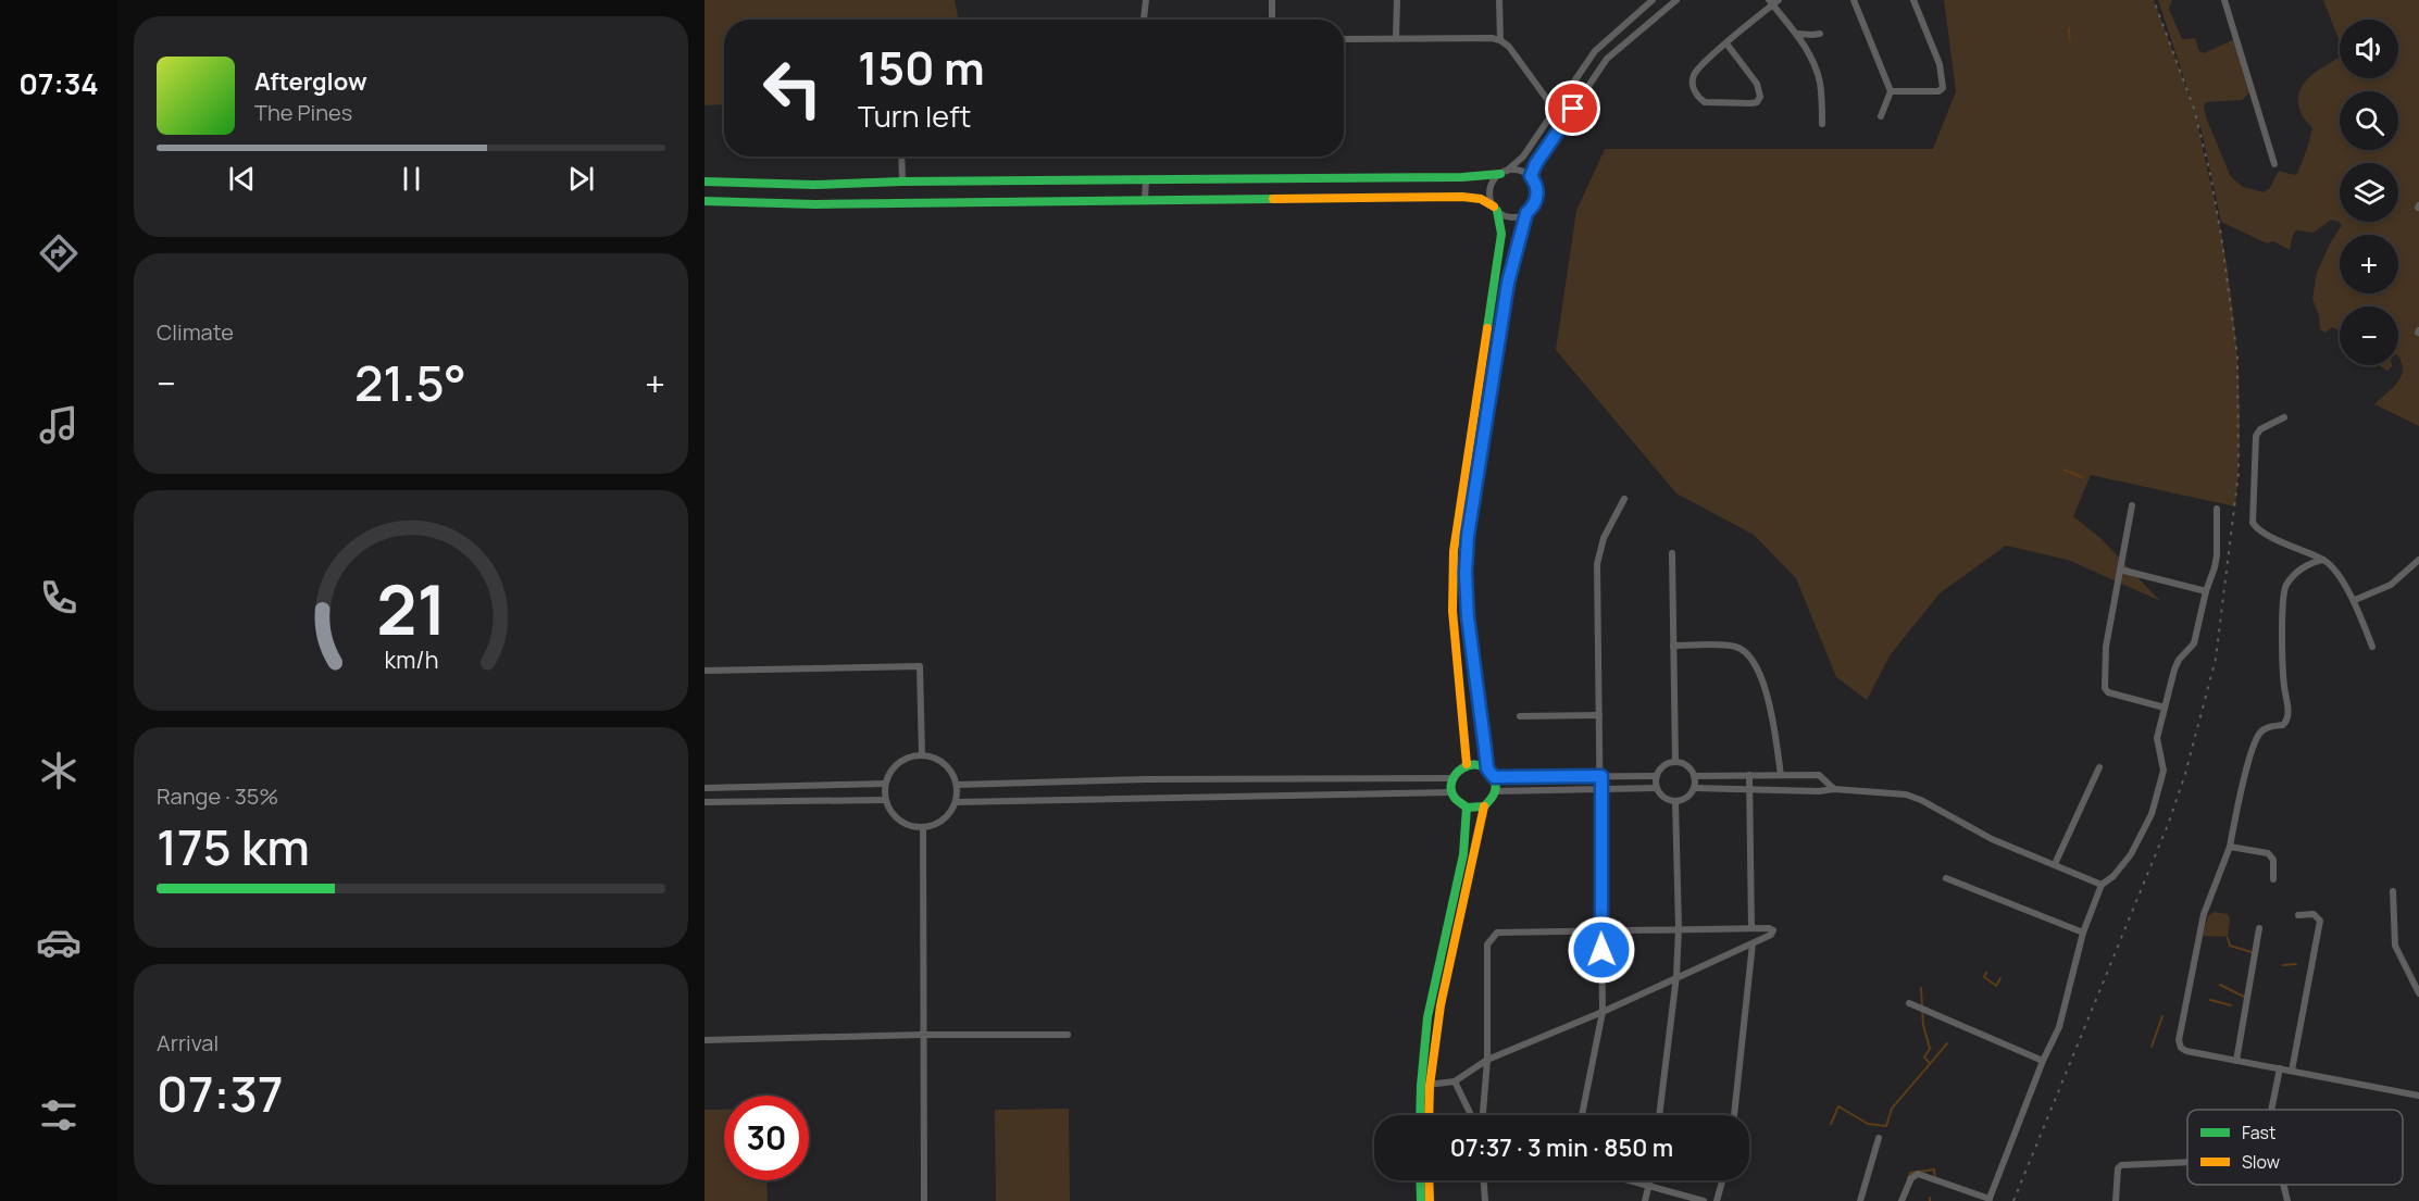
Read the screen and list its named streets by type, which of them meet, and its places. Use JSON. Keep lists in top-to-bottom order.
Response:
{
  "legend": ["Fast", "Slow"],
  "page": {
    "tabs": "07:34",
    "map_buttons": ["+", "−"],
    "turn": ["150 m", "Turn left"],
    "song": ["Afterglow", "The Pines"],
    "tile": [
      "Climate",
      ["Range · 35%", "175 km"],
      ["Arrival", "07:37"]
    ],
    "heat": ["−", "21.5°", "+"],
    "limit": "30",
    "trip": "07:37 · 3 min · 850 m",
    "gauge": ["21", "km/h"]
  }
}
